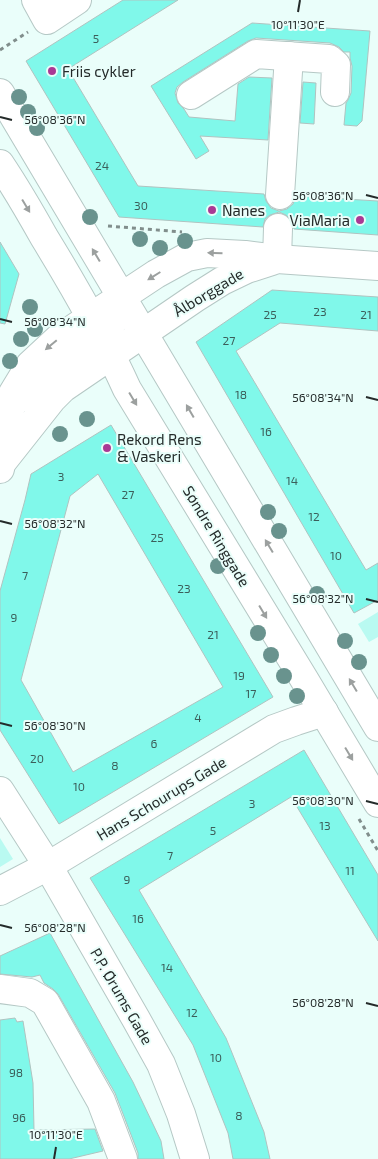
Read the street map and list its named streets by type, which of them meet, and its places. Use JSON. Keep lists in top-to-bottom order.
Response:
{
  "streets": {
    "street": [
      "Ålborggade",
      "Søndre Ringgade",
      "Hans Schourups Gade",
      "P.P. Ørums Gade"
    ]
  },
  "crossings": [
    ["Ålborggade", "Søndre Ringgade"],
    ["Søndre Ringgade", "Hans Schourups Gade"],
    ["Hans Schourups Gade", "P.P. Ørums Gade"]
  ],
  "places": [
    "Friis cykler",
    "Nanes",
    "ViaMaria",
    "Rekord Rens & Vaskeri"
  ],
  "house_numbers": [
    "5",
    "24",
    "30",
    "23",
    "25",
    "21",
    "27",
    "18",
    "16",
    "3",
    "14",
    "27",
    "12",
    "25",
    "10",
    "7",
    "23",
    "9",
    "21",
    "19",
    "17",
    "4",
    "6",
    "20",
    "8",
    "10",
    "3",
    "13",
    "5",
    "7",
    "11",
    "9",
    "16",
    "14",
    "12",
    "10",
    "98",
    "8",
    "96"
  ],
  "coordinates": [
    "10°11'30\"E",
    "56°08'36\"N",
    "56°08'34\"N",
    "56°08'32\"N",
    "56°08'30\"N",
    "56°08'28\"N"
  ]
}
